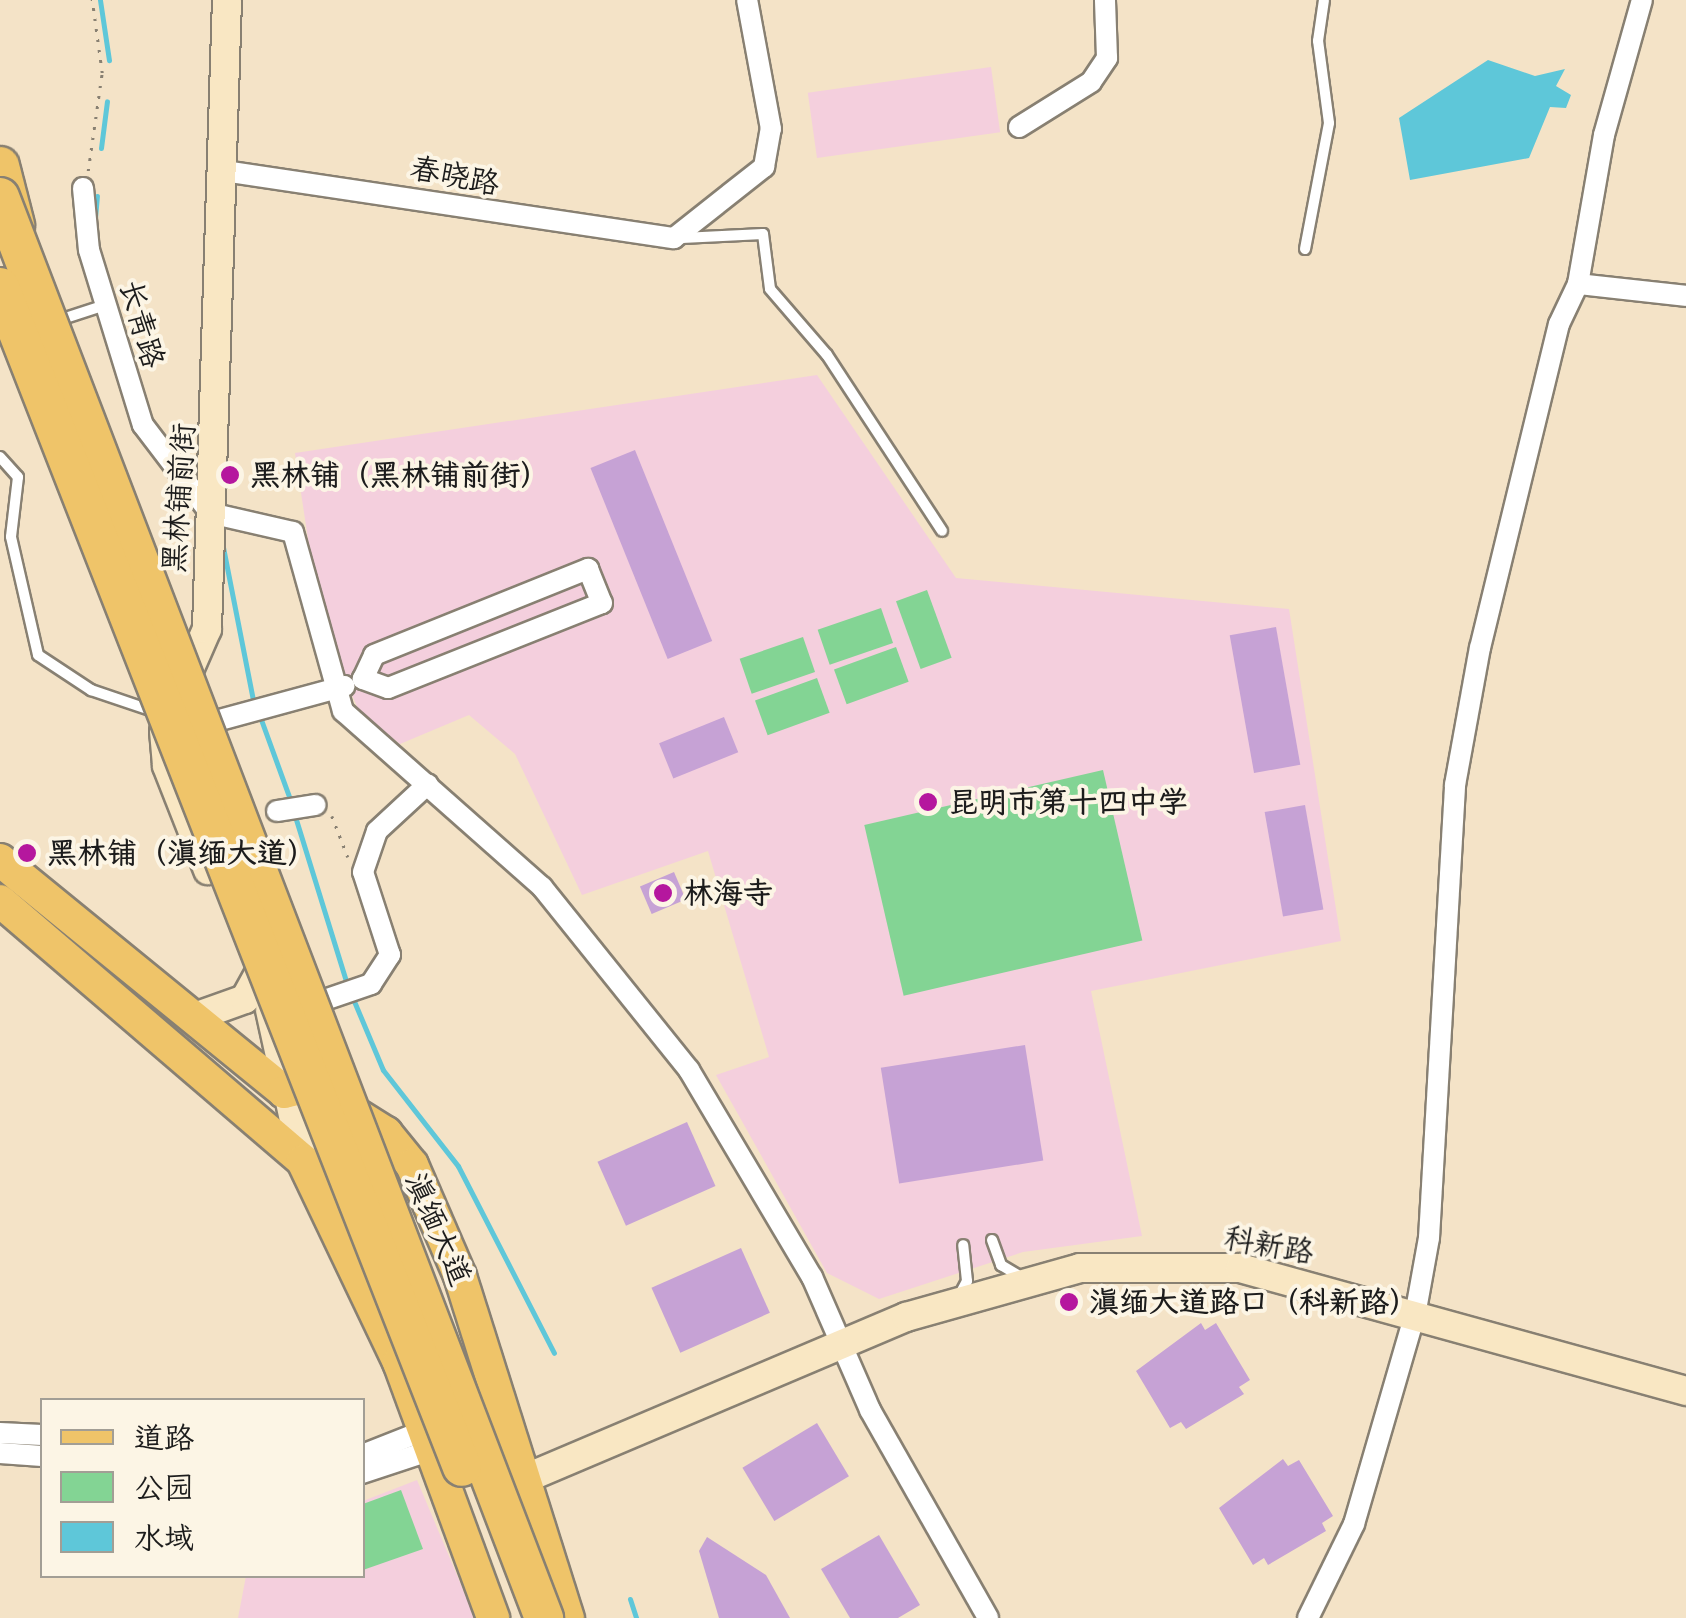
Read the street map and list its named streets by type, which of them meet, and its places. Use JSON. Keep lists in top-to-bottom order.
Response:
{
  "streets": {
    "main road": ["滇缅大道"],
    "street": [
      "春晓路",
      "长青路",
      "黑林铺前街",
      "科新路"
    ]
  },
  "crossings": [
    ["春晓路", "黑林铺前街"],
    ["长青路", "黑林铺前街"],
    ["滇缅大道", "科新路"]
  ],
  "places": [
    "黑林铺（黑林铺前街）",
    "昆明市第十四中学",
    "黑林铺（滇缅大道）",
    "林海寺",
    "滇缅大道路口（科新路）"
  ],
  "legend": ["道路", "公园", "水域"]
}
